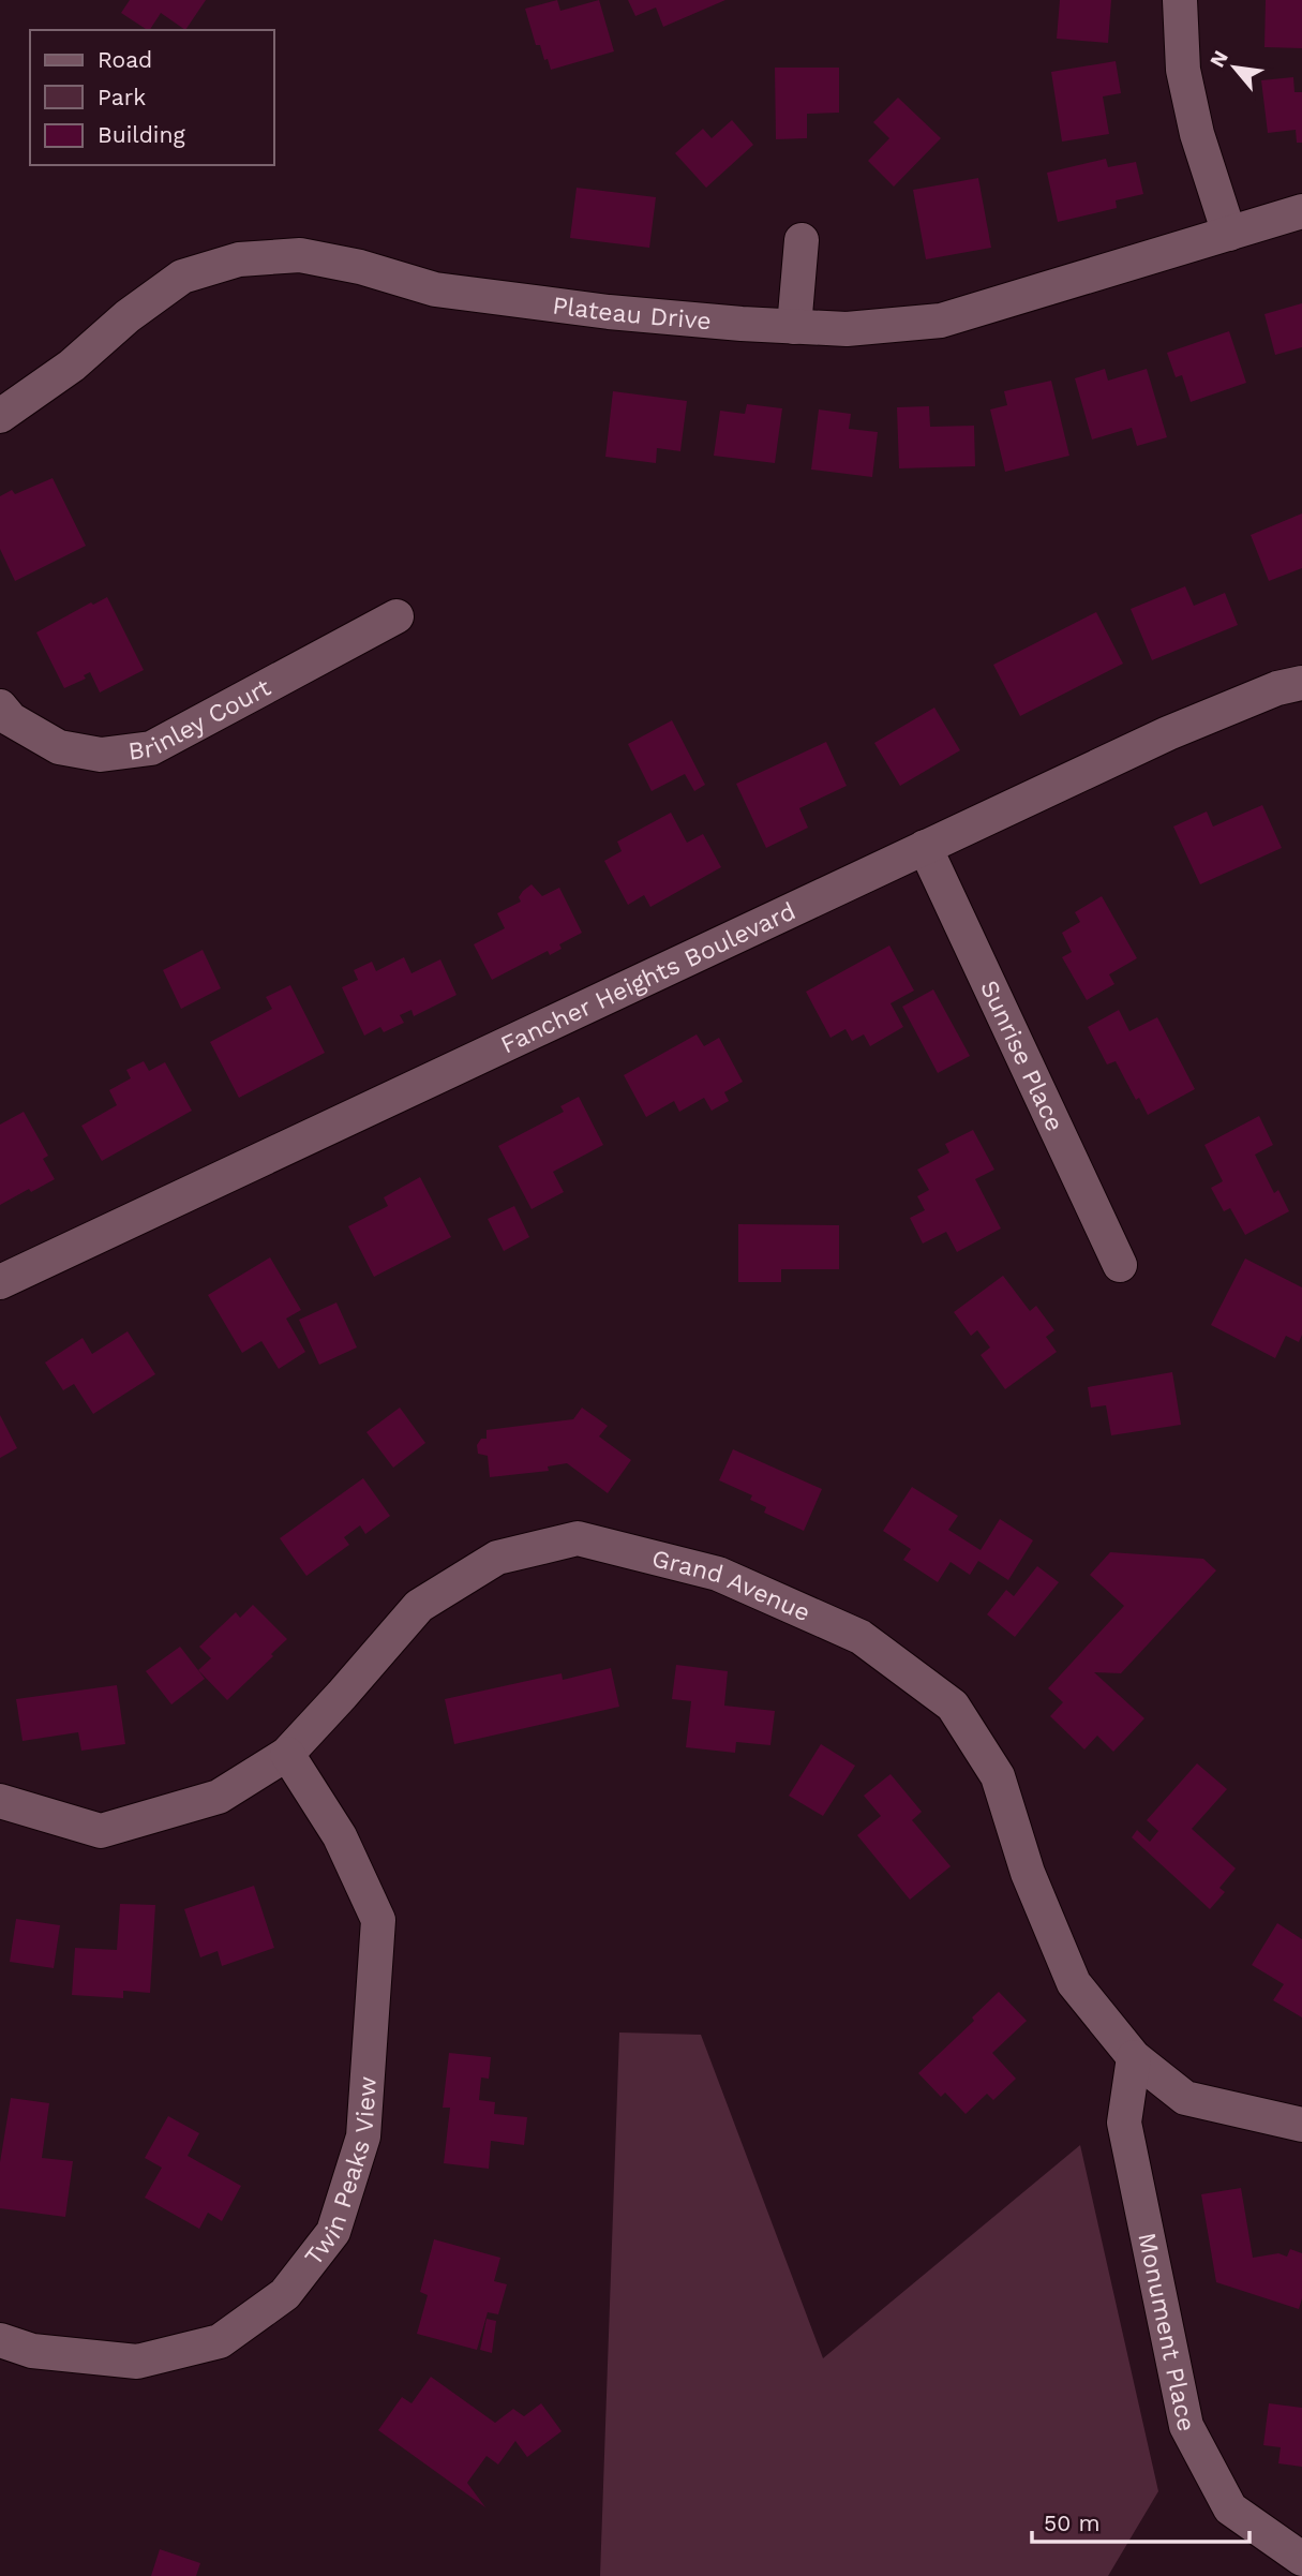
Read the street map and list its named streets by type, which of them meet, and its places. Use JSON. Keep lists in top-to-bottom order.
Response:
{
  "streets": {
    "street": [
      "Plateau Drive",
      "Brinley Court",
      "Fancher Heights Boulevard",
      "Sunrise Place",
      "Grand Avenue",
      "Twin Peaks View",
      "Monument Place"
    ]
  },
  "crossings": [
    ["Fancher Heights Boulevard", "Sunrise Place"],
    ["Grand Avenue", "Twin Peaks View"],
    ["Grand Avenue", "Monument Place"]
  ],
  "legend": ["Road", "Park", "Building"],
  "scale_bar": "50 m",
  "north": "top left"
}
